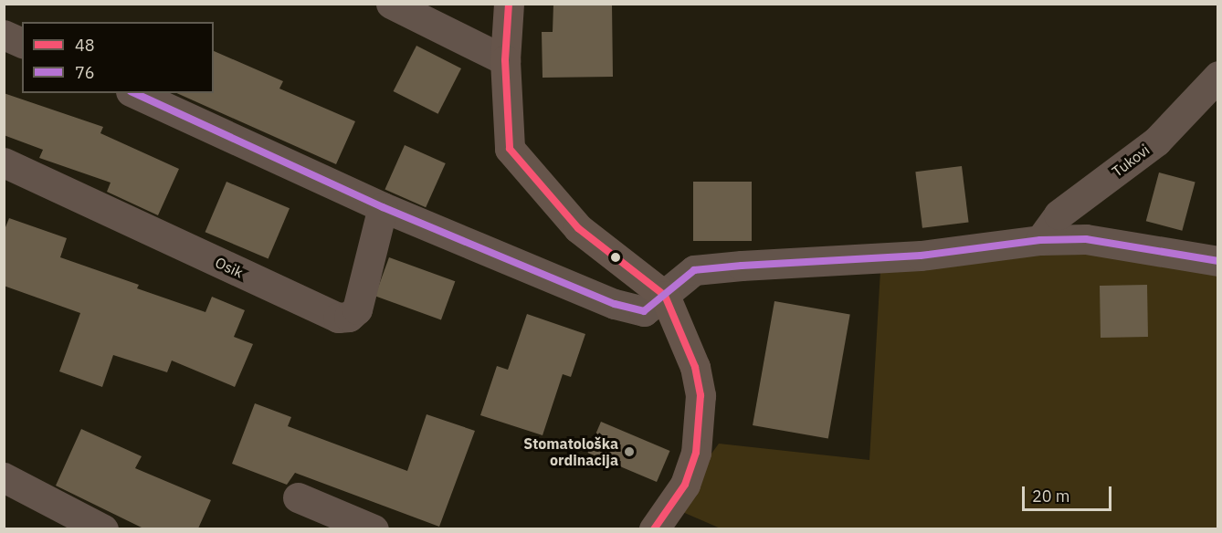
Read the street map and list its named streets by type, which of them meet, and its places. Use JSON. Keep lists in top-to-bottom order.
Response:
{
  "streets": {
    "street": ["Tukovi", "Osik"]
  },
  "places": ["Stomatološka ordinacija"],
  "lines": ["transit line 48", "transit line 76"],
  "legend": ["48", "76"],
  "scale_bar": "20 m"
}
